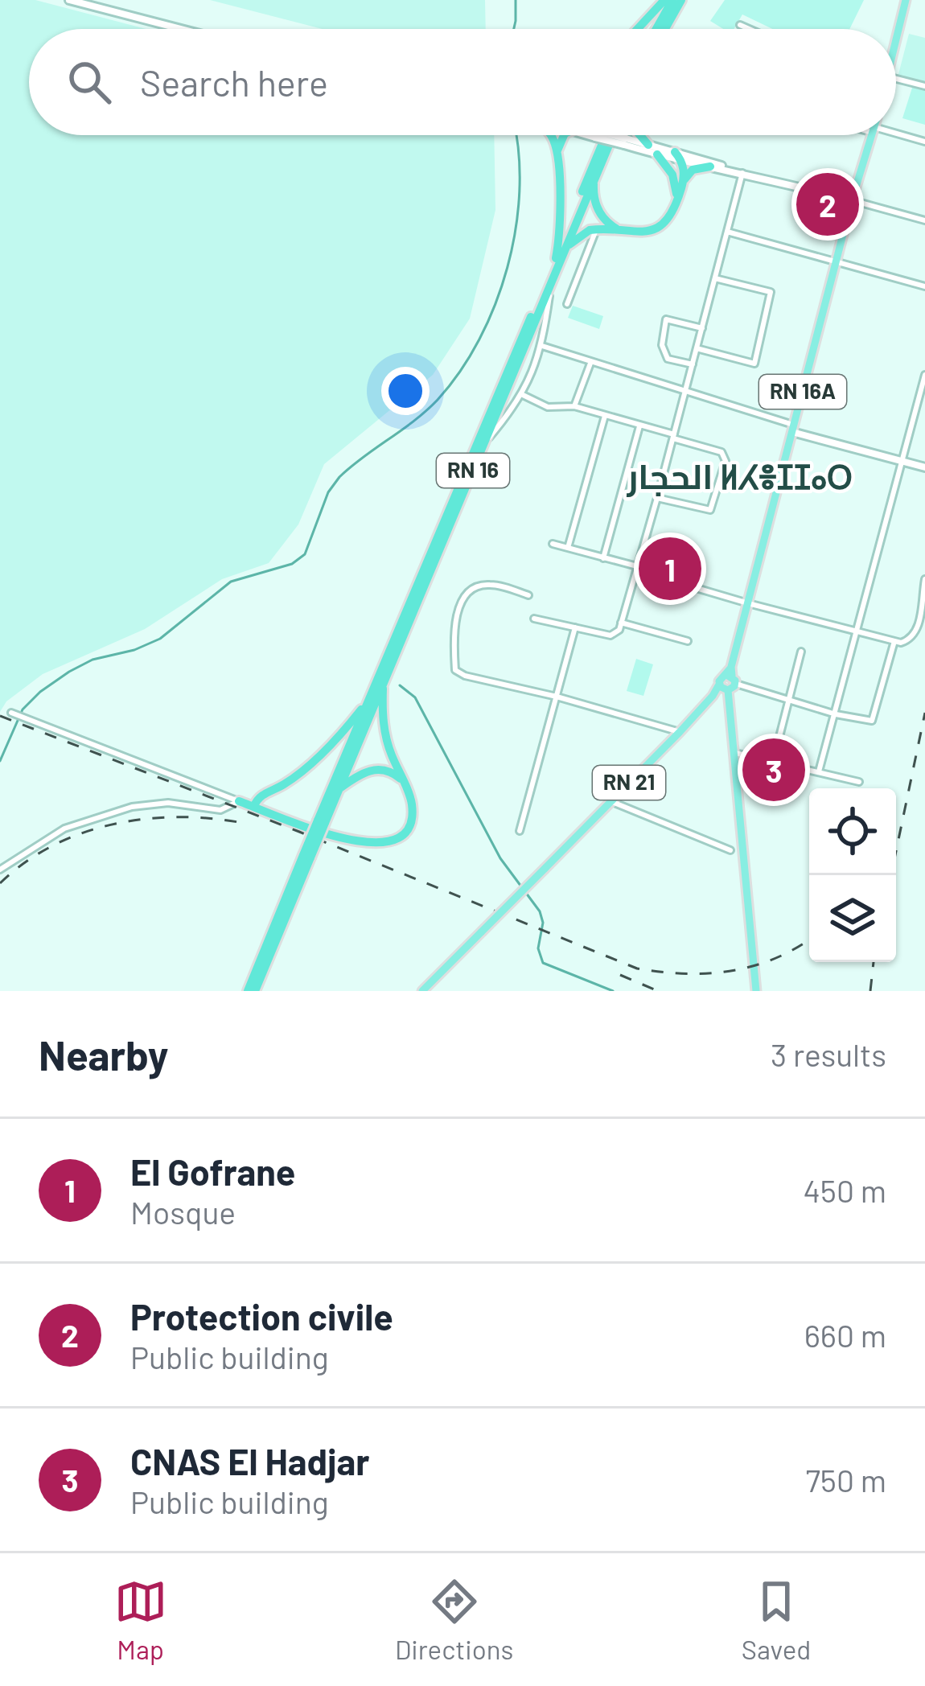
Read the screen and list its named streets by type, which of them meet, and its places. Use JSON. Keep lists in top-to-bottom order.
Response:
{
  "streets": {
    "highway": ["RN 16"],
    "main road": ["RN 16A", "RN 21"]
  },
  "crossings": [
    ["RN 16A", "RN 21"]
  ],
  "districts": ["الحجار ⵍⵃⴻⵊⵊⴰⵔ"],
  "page": {
    "search": "Search here",
    "pins": ["2", "1", "3"],
    "heading": ["Nearby", "3 results"],
    "list": [
      {
        "mark": "1",
        "name": "El Gofrane",
        "note": "Mosque",
        "value": "450 m"
      },
      {
        "mark": "2",
        "name": "Protection civile",
        "note": "Public building",
        "value": "660 m"
      },
      {
        "mark": "3",
        "name": "CNAS El Hadjar",
        "note": "Public building",
        "value": "750 m"
      }
    ],
    "nav": ["Map", "Directions", "Saved"]
  }
}
